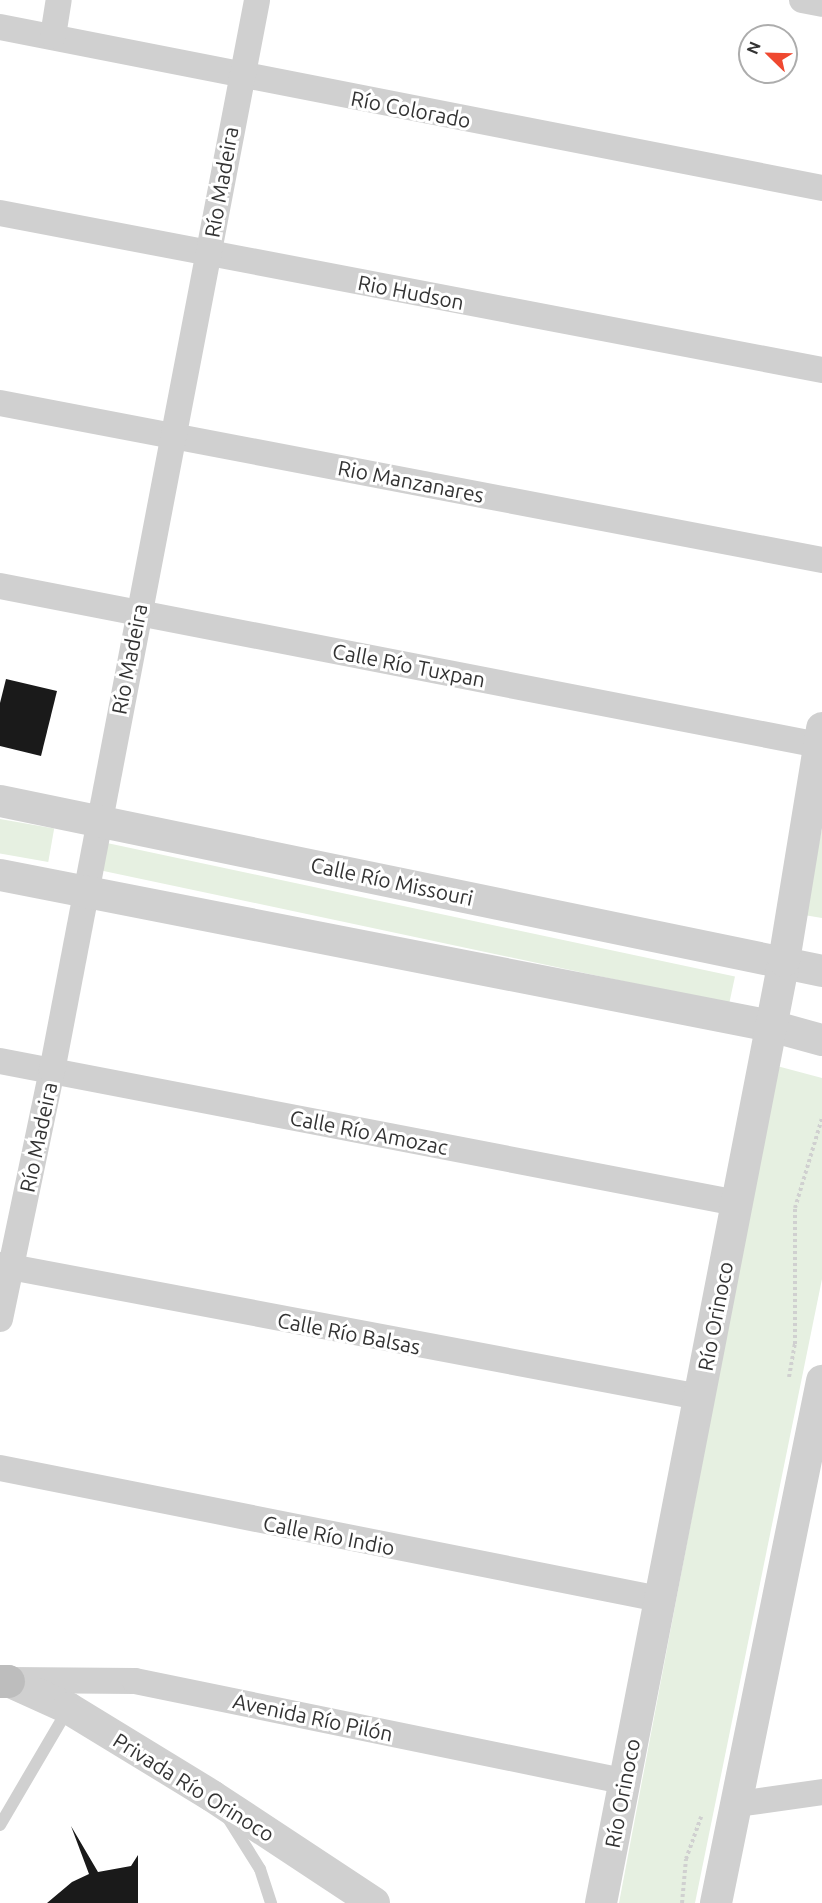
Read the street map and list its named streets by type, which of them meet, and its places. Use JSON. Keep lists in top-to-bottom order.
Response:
{
  "streets": {
    "street": [
      "Río Colorado",
      "Río Madeira",
      "Rio Hudson",
      "Rio Manzanares",
      "Calle Río Tuxpan",
      "Calle Río Missouri",
      "Calle Río Amozac",
      "Río Orinoco",
      "Calle Río Balsas",
      "Calle Río Indio",
      "Avenida Río Pilón",
      "Privada Río Orinoco"
    ]
  },
  "crossings": [
    ["Río Colorado", "Río Madeira"],
    ["Río Madeira", "Rio Hudson"],
    ["Río Madeira", "Rio Manzanares"],
    ["Río Madeira", "Calle Río Tuxpan"],
    ["Río Madeira", "Calle Río Missouri"],
    ["Río Madeira", "Calle Río Amozac"],
    ["Río Madeira", "Calle Río Balsas"],
    ["Calle Río Tuxpan", "Río Orinoco"],
    ["Calle Río Missouri", "Río Orinoco"],
    ["Calle Río Amozac", "Río Orinoco"],
    ["Río Orinoco", "Calle Río Balsas"],
    ["Río Orinoco", "Calle Río Indio"],
    ["Río Orinoco", "Avenida Río Pilón"],
    ["Avenida Río Pilón", "Privada Río Orinoco"]
  ],
  "north": "top left"
}
